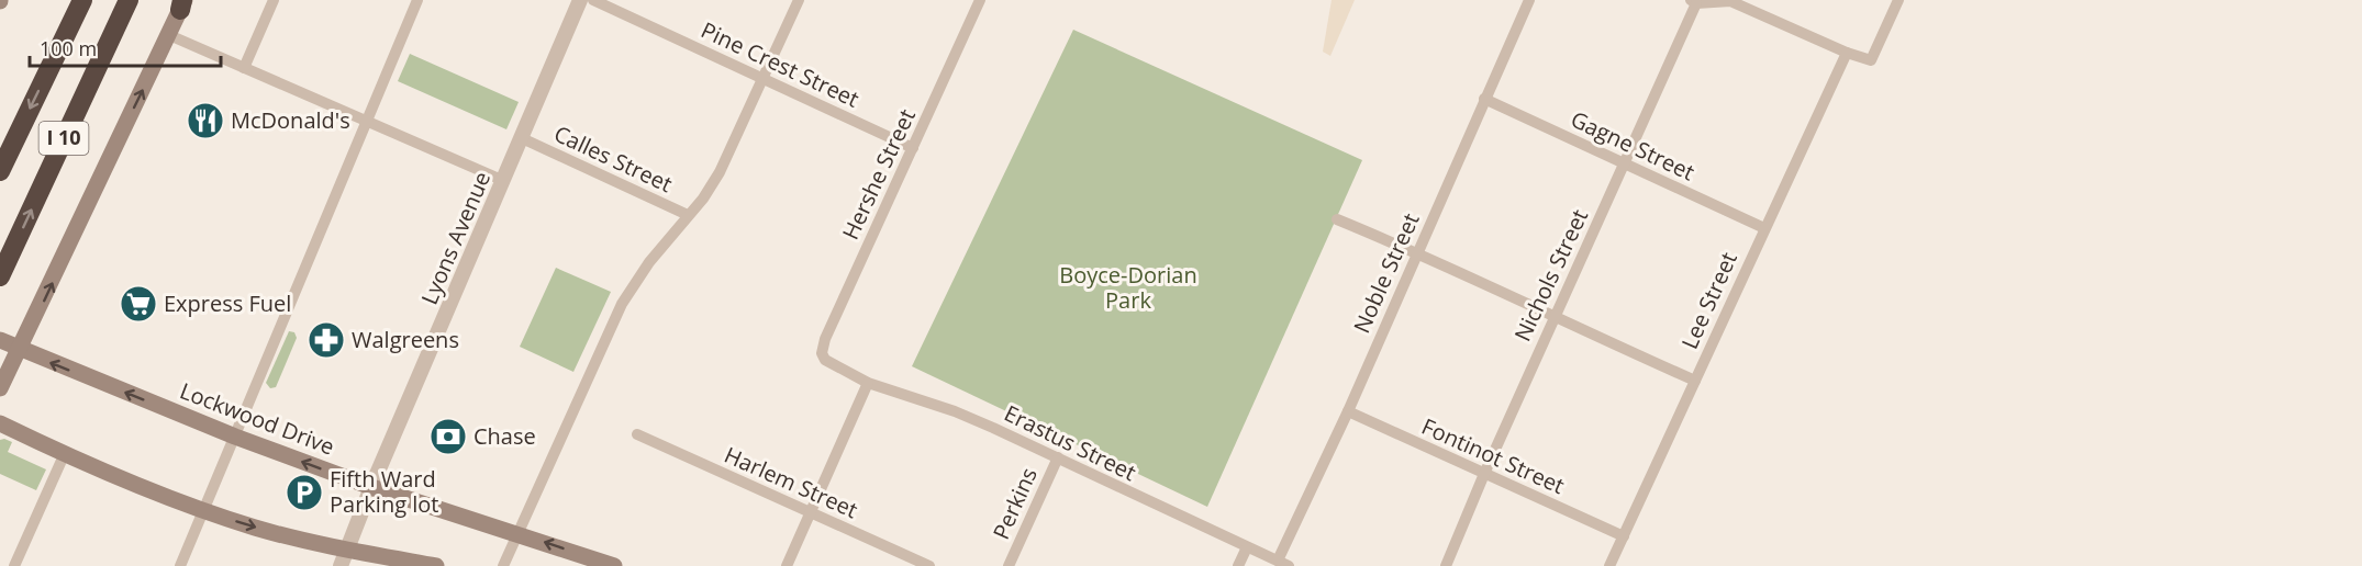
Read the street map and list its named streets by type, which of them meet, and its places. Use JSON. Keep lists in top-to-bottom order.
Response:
{
  "streets": {
    "highway": ["I 10"],
    "main road": ["Lockwood Drive"],
    "street": [
      "Pine Crest Street",
      "Gagne Street",
      "Calles Street",
      "Hershe Street",
      "Lyons Avenue",
      "Noble Street",
      "Nichols Street",
      "Lee Street",
      "Erastus Street",
      "Fontinot Street",
      "Harlem Street",
      "Perkins"
    ]
  },
  "crossings": [
    ["Pine Crest Street", "Hershe Street"],
    ["Gagne Street", "Noble Street"],
    ["Gagne Street", "Nichols Street"],
    ["Gagne Street", "Lee Street"],
    ["Calles Street", "Lyons Avenue"],
    ["Hershe Street", "Erastus Street"],
    ["Lyons Avenue", "Lockwood Drive"],
    ["Noble Street", "Erastus Street"],
    ["Noble Street", "Fontinot Street"],
    ["Nichols Street", "Fontinot Street"],
    ["Lee Street", "Fontinot Street"],
    ["Erastus Street", "Perkins"]
  ],
  "parks": ["Boyce-Dorian Park"],
  "places": {
    "restaurant": ["McDonald's"],
    "supermarket": ["Express Fuel"],
    "pharmacy": ["Walgreens"],
    "bank": ["Chase"],
    "parking": ["Fifth Ward Parking lot"]
  },
  "scale_bar": "100 m"
}
